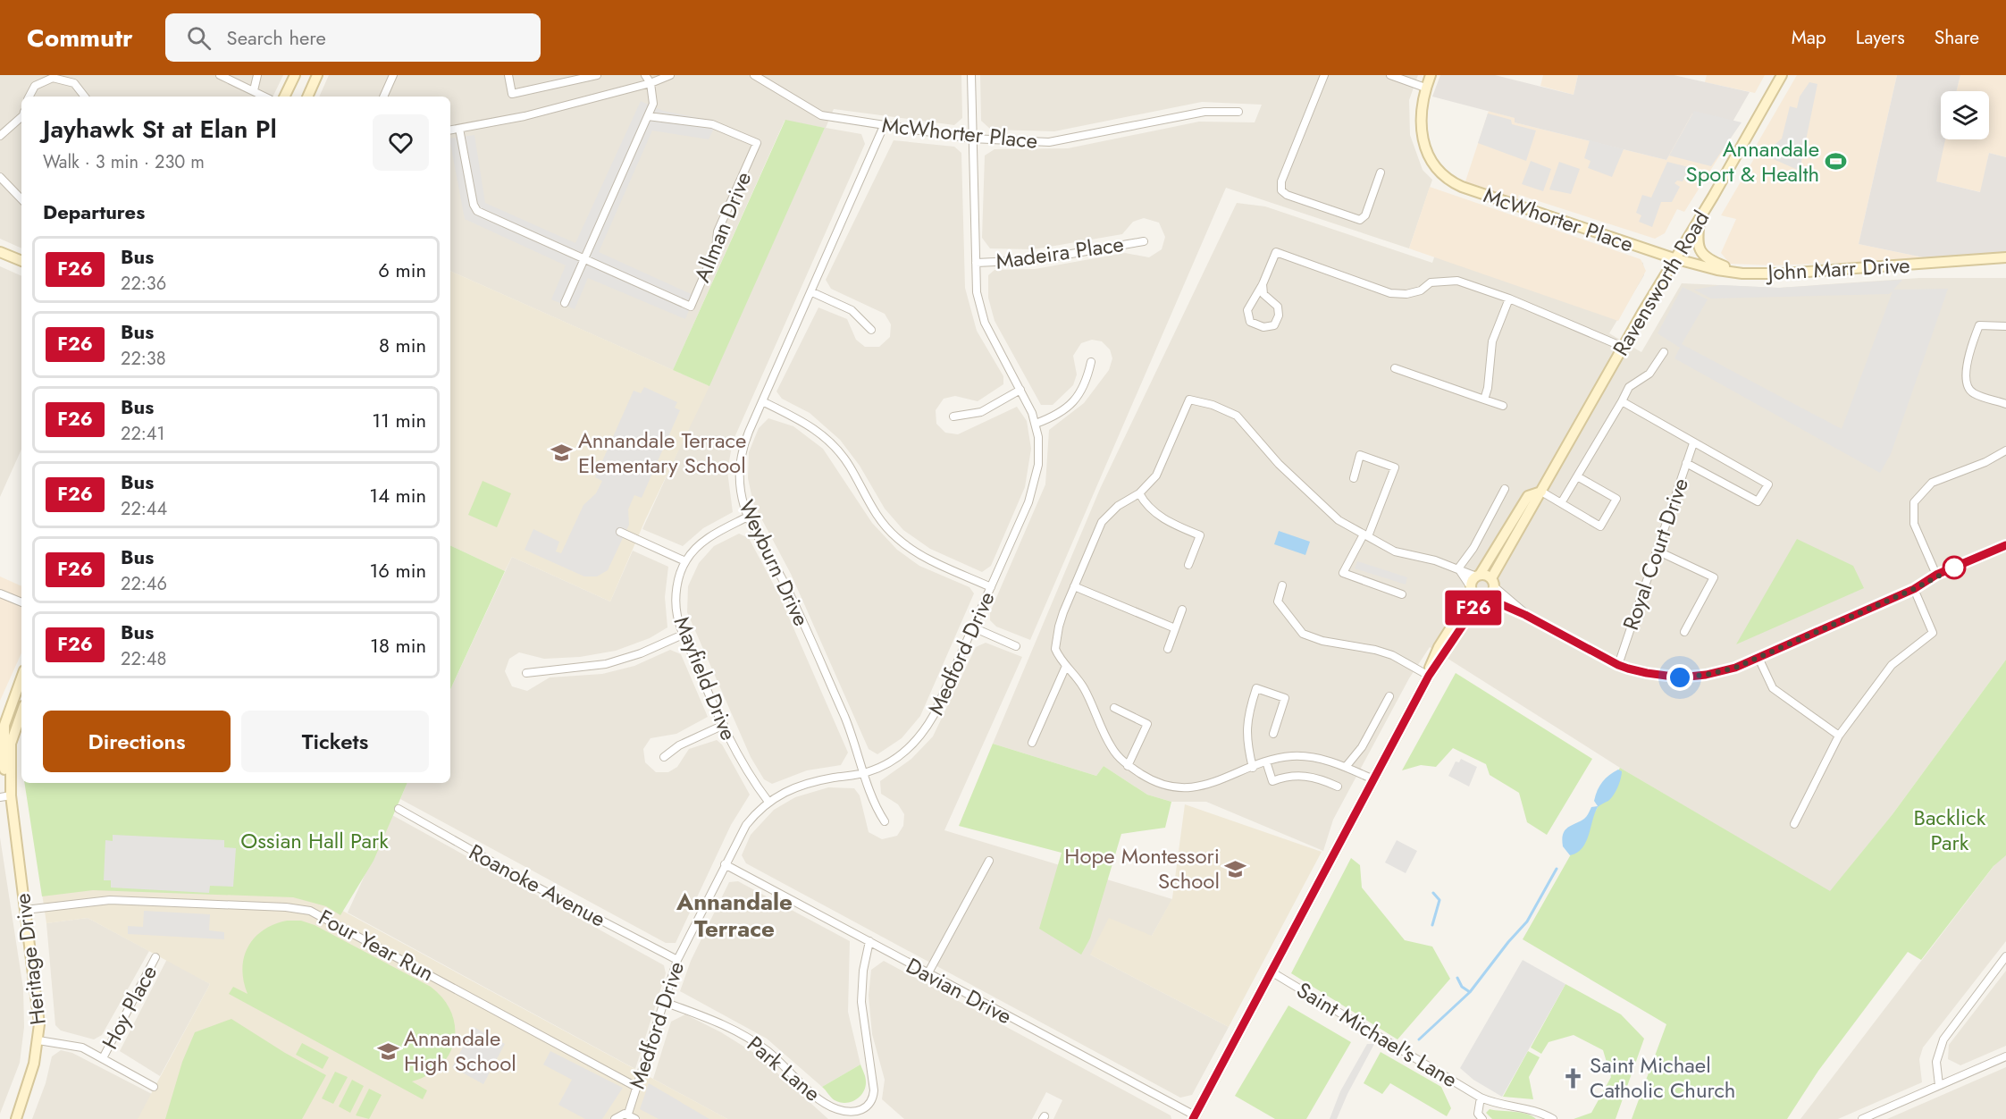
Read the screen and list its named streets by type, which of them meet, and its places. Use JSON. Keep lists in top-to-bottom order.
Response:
{
  "streets": {
    "main road": [
      "McWhorter Place",
      "John Marr Drive",
      "Ravensworth Road",
      "Heritage Drive"
    ],
    "street": [
      "Allman Drive",
      "Madeira Place",
      "Royal Court Drive",
      "Weyburn Drive",
      "Medford Drive",
      "Mayfield Drive",
      "Roanoke Avenue",
      "Four Year Run",
      "Davian Drive",
      "Hoy Place",
      "Saint Michael's Lane",
      "Park Lane"
    ]
  },
  "crossings": [
    ["McWhorter Place", "John Marr Drive"],
    ["McWhorter Place", "Ravensworth Road"],
    ["McWhorter Place", "Weyburn Drive"],
    ["McWhorter Place", "Medford Drive"],
    ["Madeira Place", "Medford Drive"],
    ["John Marr Drive", "Ravensworth Road"],
    ["Ravensworth Road", "Davian Drive"],
    ["Ravensworth Road", "Saint Michael's Lane"],
    ["Weyburn Drive", "Medford Drive"],
    ["Weyburn Drive", "Mayfield Drive"],
    ["Medford Drive", "Mayfield Drive"],
    ["Medford Drive", "Roanoke Avenue"],
    ["Medford Drive", "Four Year Run"],
    ["Medford Drive", "Davian Drive"],
    ["Medford Drive", "Park Lane"],
    ["Four Year Run", "Heritage Drive"],
    ["Davian Drive", "Park Lane"]
  ],
  "districts": ["Annandale Terrace"],
  "parks": ["Backlick Park", "Ossian Hall Park"],
  "places": {
    "sports": ["Annandale Sport & Health"],
    "school or university": ["Annandale Terrace Elementary School", "Hope Montessori School", "Annandale High School"],
    "church": ["Saint Michael Catholic Church"]
  },
  "lines": ["bus line F26"],
  "page": {
    "header": "Commutr",
    "search": "Search here",
    "nav": ["Map", "Layers", "Share"],
    "on_map": "F26",
    "heading": [
      ["Jayhawk St at Elan Pl", "Walk · 3 min · 230 m"],
      "Departures"
    ],
    "list": [
      {
        "mark": "F26",
        "name": "Bus",
        "note": "22:36",
        "value": "6 min"
      },
      {
        "mark": "F26",
        "name": "Bus",
        "note": "22:38",
        "value": "8 min"
      },
      {
        "mark": "F26",
        "name": "Bus",
        "note": "22:41",
        "value": "11 min"
      },
      {
        "mark": "F26",
        "name": "Bus",
        "note": "22:44",
        "value": "14 min"
      },
      {
        "mark": "F26",
        "name": "Bus",
        "note": "22:46",
        "value": "16 min"
      },
      {
        "mark": "F26",
        "name": "Bus",
        "note": "22:48",
        "value": "18 min"
      }
    ],
    "buttons": ["Directions", "Tickets"]
  }
}
